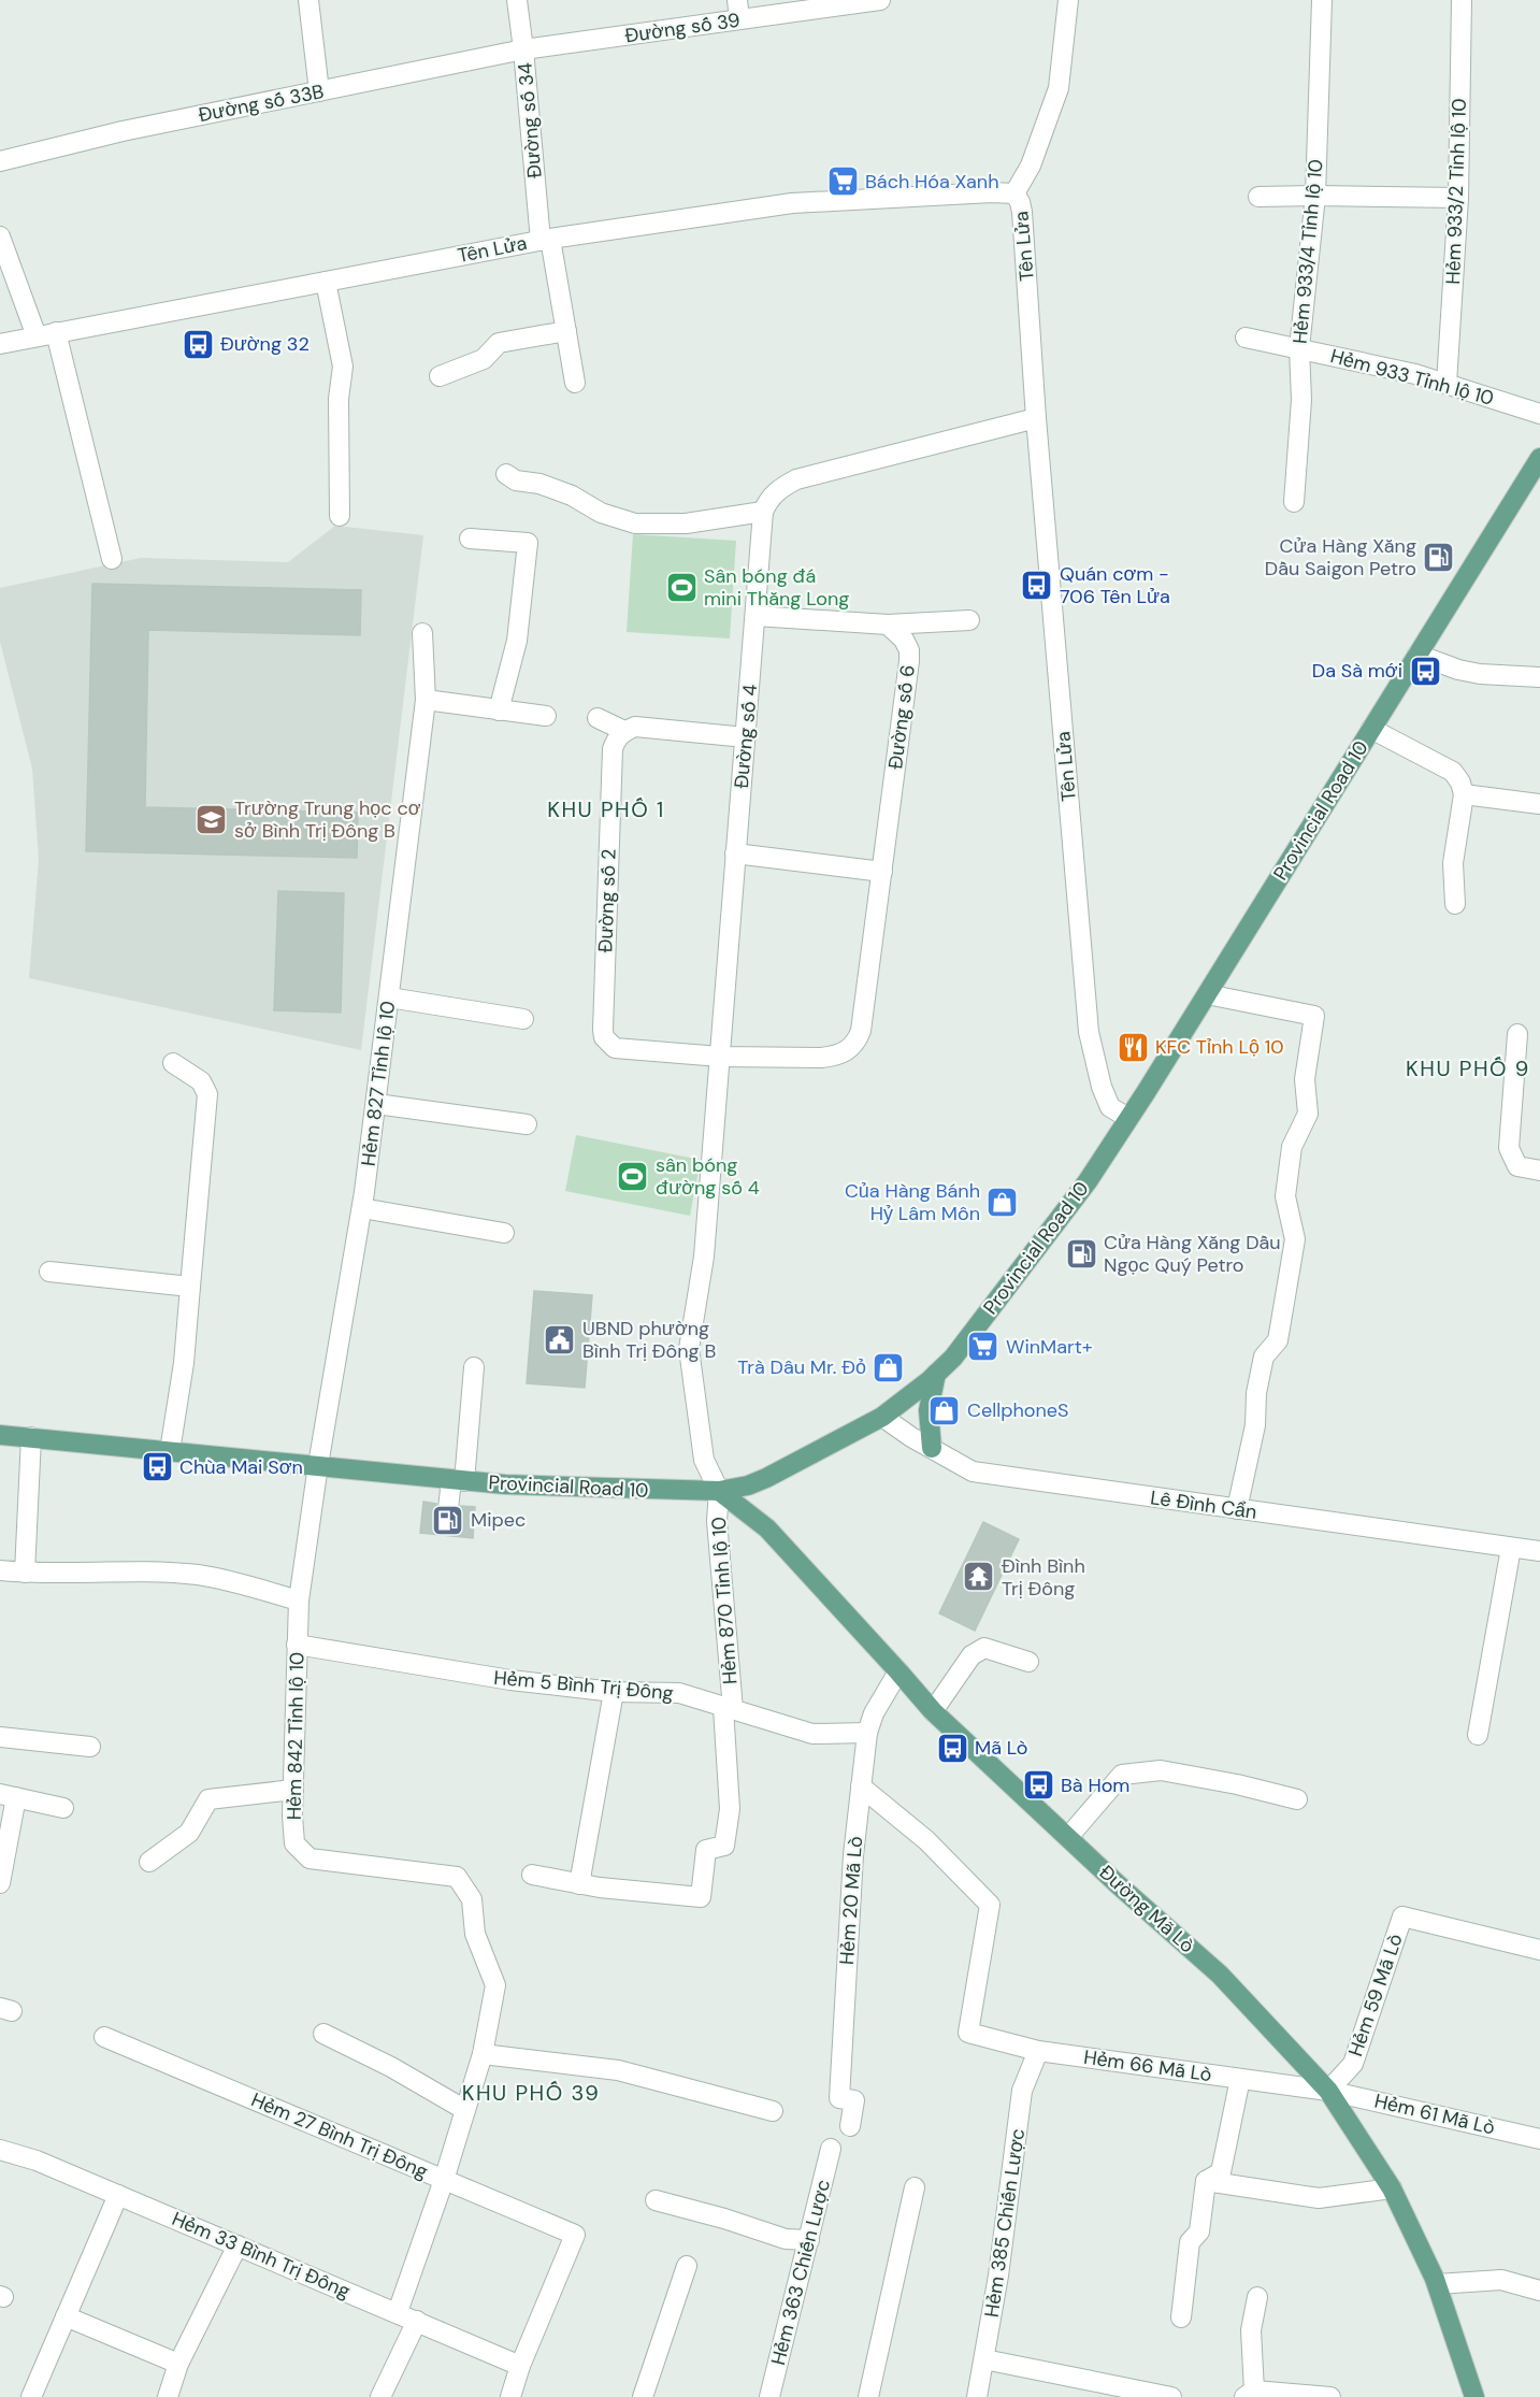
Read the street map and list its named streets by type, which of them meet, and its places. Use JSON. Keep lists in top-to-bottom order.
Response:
{
  "streets": {
    "main road": ["Provincial Road 10", "Đường Mã Lò"],
    "street": [
      "Đường số 39",
      "Đường số 33B",
      "Đường số 34",
      "Hẻm 933/2 Tỉnh lộ 10",
      "Tên Lửa",
      "Hẻm 933/4 Tỉnh lộ 10",
      "Hẻm 933 Tỉnh lộ 10",
      "Đường số 6",
      "Đường số 4",
      "Đường số 2",
      "Hẻm 827 Tỉnh lộ 10",
      "Lê Đình Cẩn",
      "Hẻm 870 Tỉnh lộ 10",
      "Hẻm 5 Bình Trị Đông",
      "Hẻm 842 Tỉnh lộ 10",
      "Hẻm 20 Mã Lò",
      "Hẻm 59 Mã Lò",
      "Hẻm 66 Mã Lò",
      "Hẻm 61 Mã Lò",
      "Hẻm 27 Bình Trị Đông",
      "Hẻm 385 Chiến Lược",
      "Hẻm 33 Bình Trị Đông",
      "Hẻm 363 Chiến Lược"
    ]
  },
  "crossings": [
    ["Đường số 39", "Đường số 33B"],
    ["Đường số 39", "Đường số 34"],
    ["Đường số 33B", "Đường số 34"],
    ["Đường số 34", "Tên Lửa"],
    ["Hẻm 933/2 Tỉnh lộ 10", "Hẻm 933 Tỉnh lộ 10"],
    ["Tên Lửa", "Provincial Road 10"],
    ["Hẻm 933/4 Tỉnh lộ 10", "Hẻm 933 Tỉnh lộ 10"],
    ["Đường số 6", "Đường số 4"],
    ["Đường số 6", "Đường số 2"],
    ["Đường số 4", "Provincial Road 10"],
    ["Đường số 4", "Đường số 2"],
    ["Đường số 4", "Hẻm 870 Tỉnh lộ 10"],
    ["Đường số 4", "Đường Mã Lò"],
    ["Provincial Road 10", "Hẻm 827 Tỉnh lộ 10"],
    ["Provincial Road 10", "Lê Đình Cẩn"],
    ["Provincial Road 10", "Hẻm 870 Tỉnh lộ 10"],
    ["Provincial Road 10", "Hẻm 842 Tỉnh lộ 10"],
    ["Provincial Road 10", "Đường Mã Lò"],
    ["Hẻm 827 Tỉnh lộ 10", "Hẻm 842 Tỉnh lộ 10"],
    ["Hẻm 870 Tỉnh lộ 10", "Hẻm 5 Bình Trị Đông"],
    ["Hẻm 870 Tỉnh lộ 10", "Đường Mã Lò"],
    ["Hẻm 5 Bình Trị Đông", "Hẻm 842 Tỉnh lộ 10"],
    ["Hẻm 5 Bình Trị Đông", "Hẻm 20 Mã Lò"],
    ["Hẻm 842 Tỉnh lộ 10", "Hẻm 27 Bình Trị Đông"],
    ["Hẻm 842 Tỉnh lộ 10", "Hẻm 33 Bình Trị Đông"],
    ["Hẻm 20 Mã Lò", "Đường Mã Lò"],
    ["Hẻm 20 Mã Lò", "Hẻm 66 Mã Lò"],
    ["Đường Mã Lò", "Hẻm 59 Mã Lò"],
    ["Đường Mã Lò", "Hẻm 66 Mã Lò"],
    ["Đường Mã Lò", "Hẻm 61 Mã Lò"],
    ["Hẻm 59 Mã Lò", "Hẻm 66 Mã Lò"],
    ["Hẻm 59 Mã Lò", "Hẻm 61 Mã Lò"],
    ["Hẻm 66 Mã Lò", "Hẻm 61 Mã Lò"],
    ["Hẻm 66 Mã Lò", "Hẻm 385 Chiến Lược"],
    ["Hẻm 27 Bình Trị Đông", "Hẻm 33 Bình Trị Đông"]
  ],
  "districts": ["KHU PHỐ 1", "KHU PHỐ 9", "KHU PHỐ 39"],
  "places": {
    "supermarket": ["Bách Hóa Xanh", "WinMart+"],
    "bus stop": [
      "Đường 32",
      "Quán cơm - 706 Tên Lửa",
      "Da Sà mới",
      "Chùa Mai Sơn",
      "Mã Lò",
      "Bà Hom"
    ],
    "fuel station": ["Cửa Hàng Xăng Dầu Saigon Petro", "Cửa Hàng Xăng Dầu Ngọc Quý Petro", "Mipec"],
    "sports": ["Sân bóng đá mini Thăng Long", "sân bóng đường số 4"],
    "school or university": ["Trường Trung học cơ sở Bình Trị Đông B"],
    "restaurant": ["KFC Tỉnh Lộ 10"],
    "shop": ["Của Hàng Bánh Hỷ Lâm Môn", "Trà Dâu Mr. Đỏ", "CellphoneS"],
    "public building": ["UBND phường Bình Trị Đông B"],
    "temple": ["Đình Bình Trị Đông"]
  }
}
